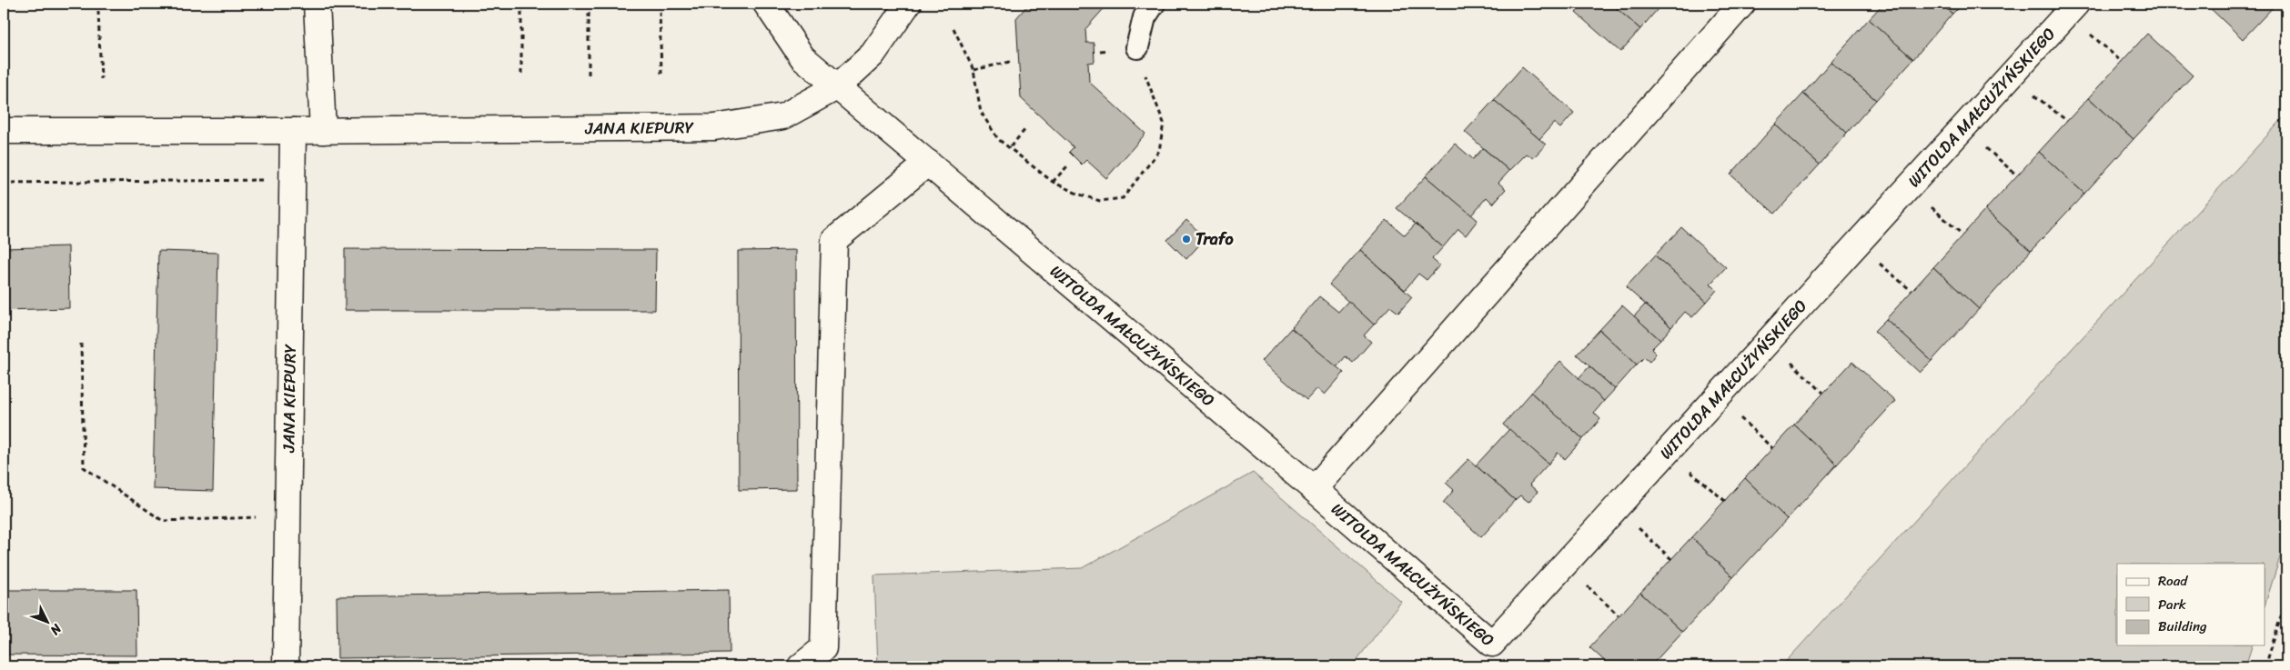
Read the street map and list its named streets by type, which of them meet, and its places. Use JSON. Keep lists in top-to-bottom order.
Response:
{
  "streets": {
    "street": ["WITOLDA MAŁCUŻYŃSKIEGO", "JANA KIEPURY"]
  },
  "crossings": [
    ["WITOLDA MAŁCUŻYŃSKIEGO", "JANA KIEPURY"]
  ],
  "places": ["Trafo"],
  "legend": ["Road", "Park", "Building"],
  "north": "bottom right"
}
